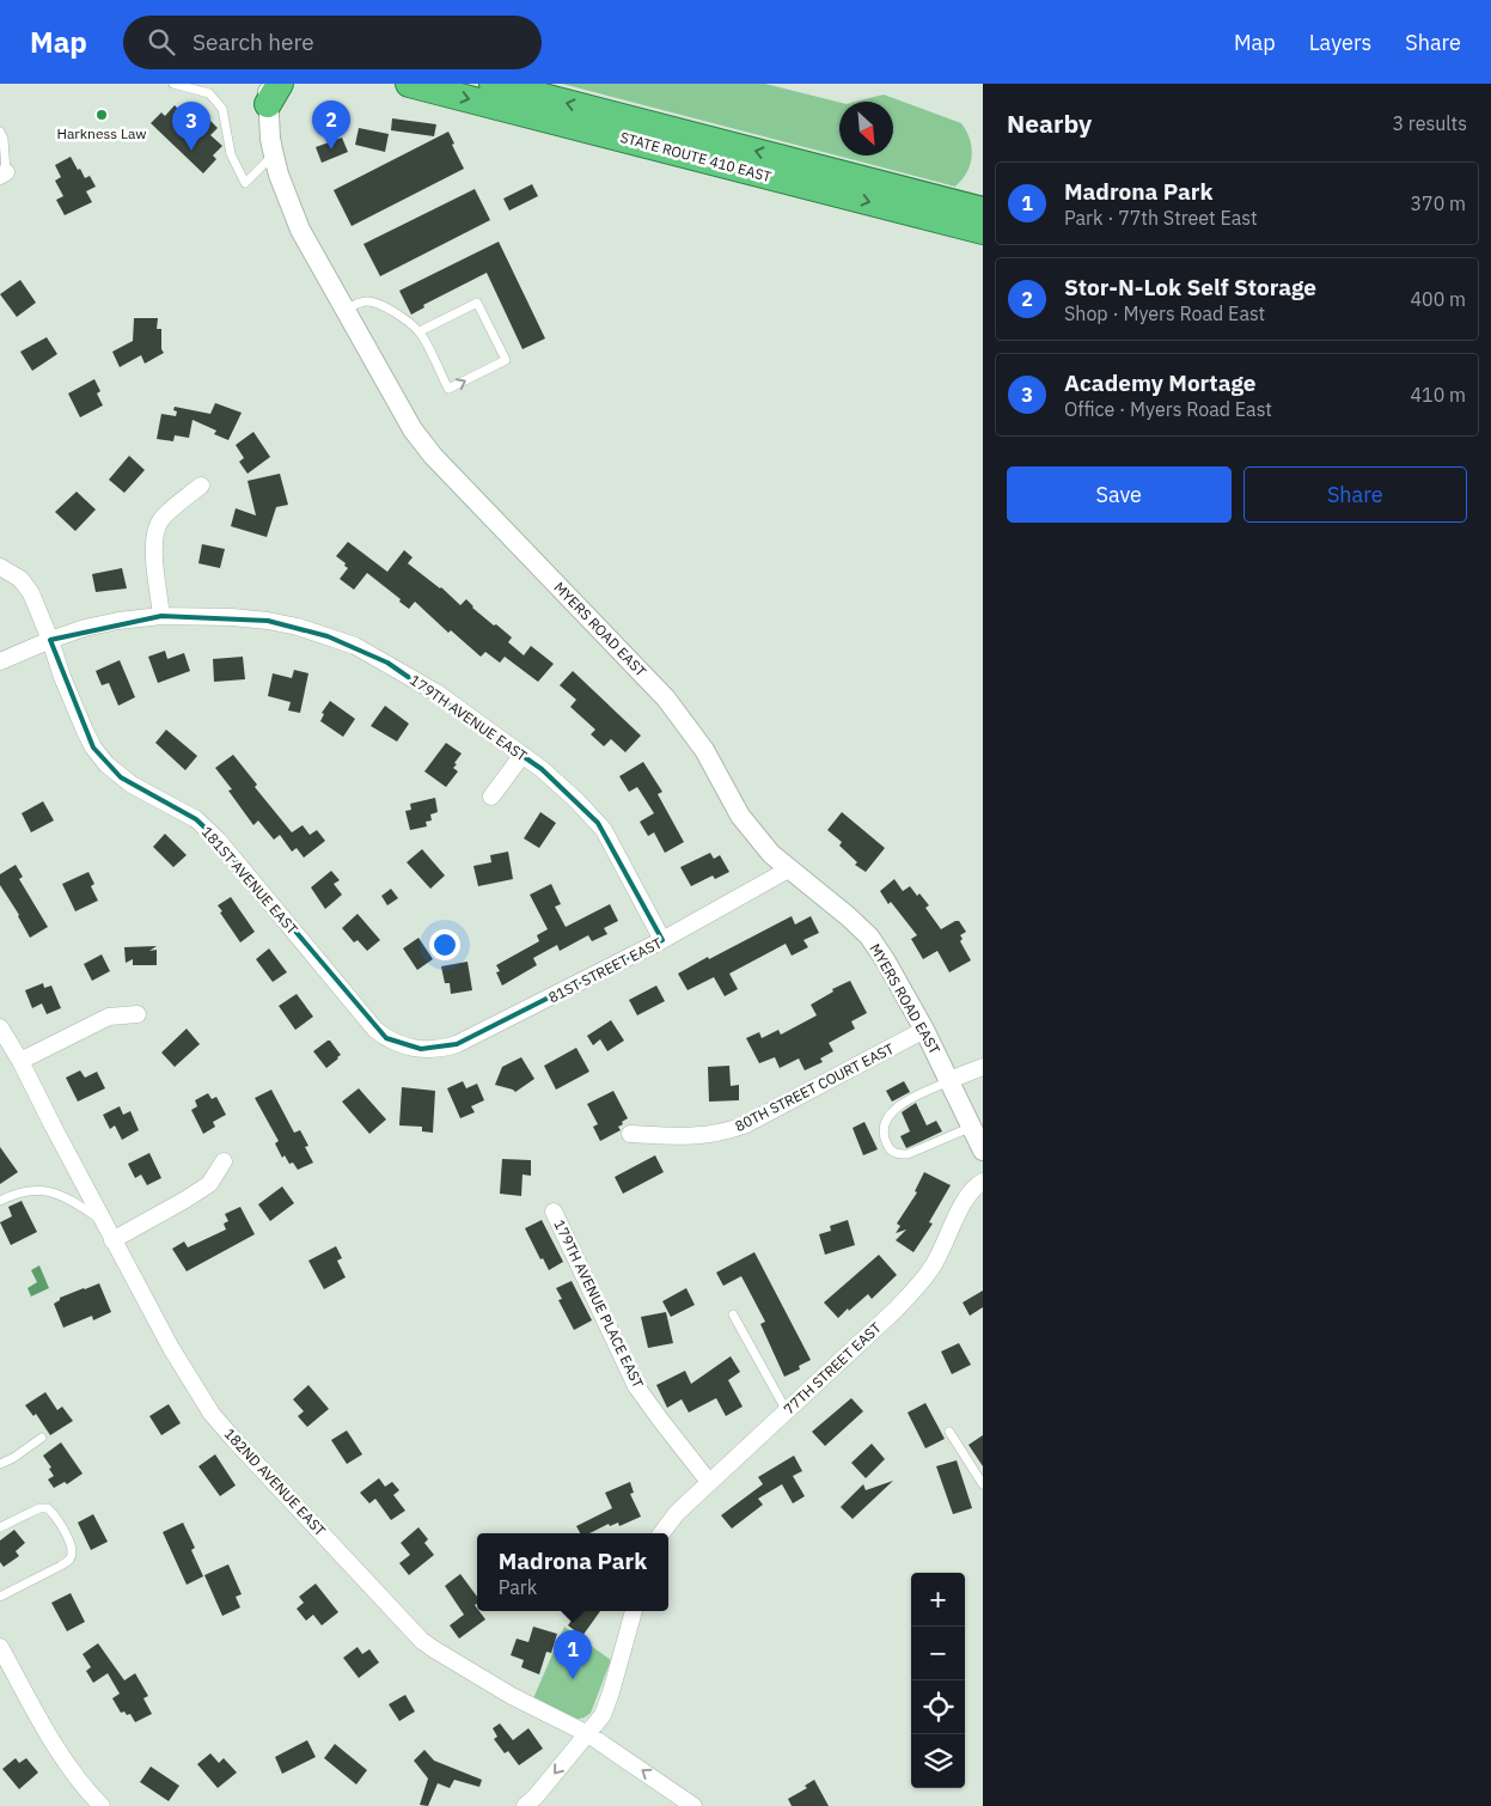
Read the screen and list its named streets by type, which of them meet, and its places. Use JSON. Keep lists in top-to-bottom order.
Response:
{
  "streets": {
    "highway": ["STATE ROUTE 410 EAST"],
    "street": [
      "MYERS ROAD EAST",
      "179TH AVENUE EAST",
      "181ST AVENUE EAST",
      "81ST STREET EAST",
      "80TH STREET COURT EAST",
      "179TH AVENUE PLACE EAST",
      "77TH STREET EAST",
      "182ND AVENUE EAST"
    ]
  },
  "crossings": [
    ["MYERS ROAD EAST", "81ST STREET EAST"],
    ["MYERS ROAD EAST", "80TH STREET COURT EAST"],
    ["179TH AVENUE EAST", "181ST AVENUE EAST"],
    ["179TH AVENUE EAST", "81ST STREET EAST"],
    ["181ST AVENUE EAST", "81ST STREET EAST"],
    ["179TH AVENUE PLACE EAST", "77TH STREET EAST"]
  ],
  "places": ["Harkness Law"],
  "north": "bottom right",
  "page": {
    "header": "Map",
    "search": "Search here",
    "nav": ["Map", "Layers", "Share"],
    "heading": ["Nearby", "3 results"],
    "pins": ["2", "3", "1"],
    "list": [
      {
        "mark": "1",
        "name": "Madrona Park",
        "note": "Park · 77th Street East",
        "value": "370 m"
      },
      {
        "mark": "2",
        "name": "Stor-N-Lok Self Storage",
        "note": "Shop · Myers Road East",
        "value": "400 m"
      },
      {
        "mark": "3",
        "name": "Academy Mortage",
        "note": "Office · Myers Road East",
        "value": "410 m"
      }
    ],
    "buttons": ["Save", "Share"],
    "popup": ["Madrona Park", "Park"],
    "map_buttons": ["+", "−"]
  }
}
